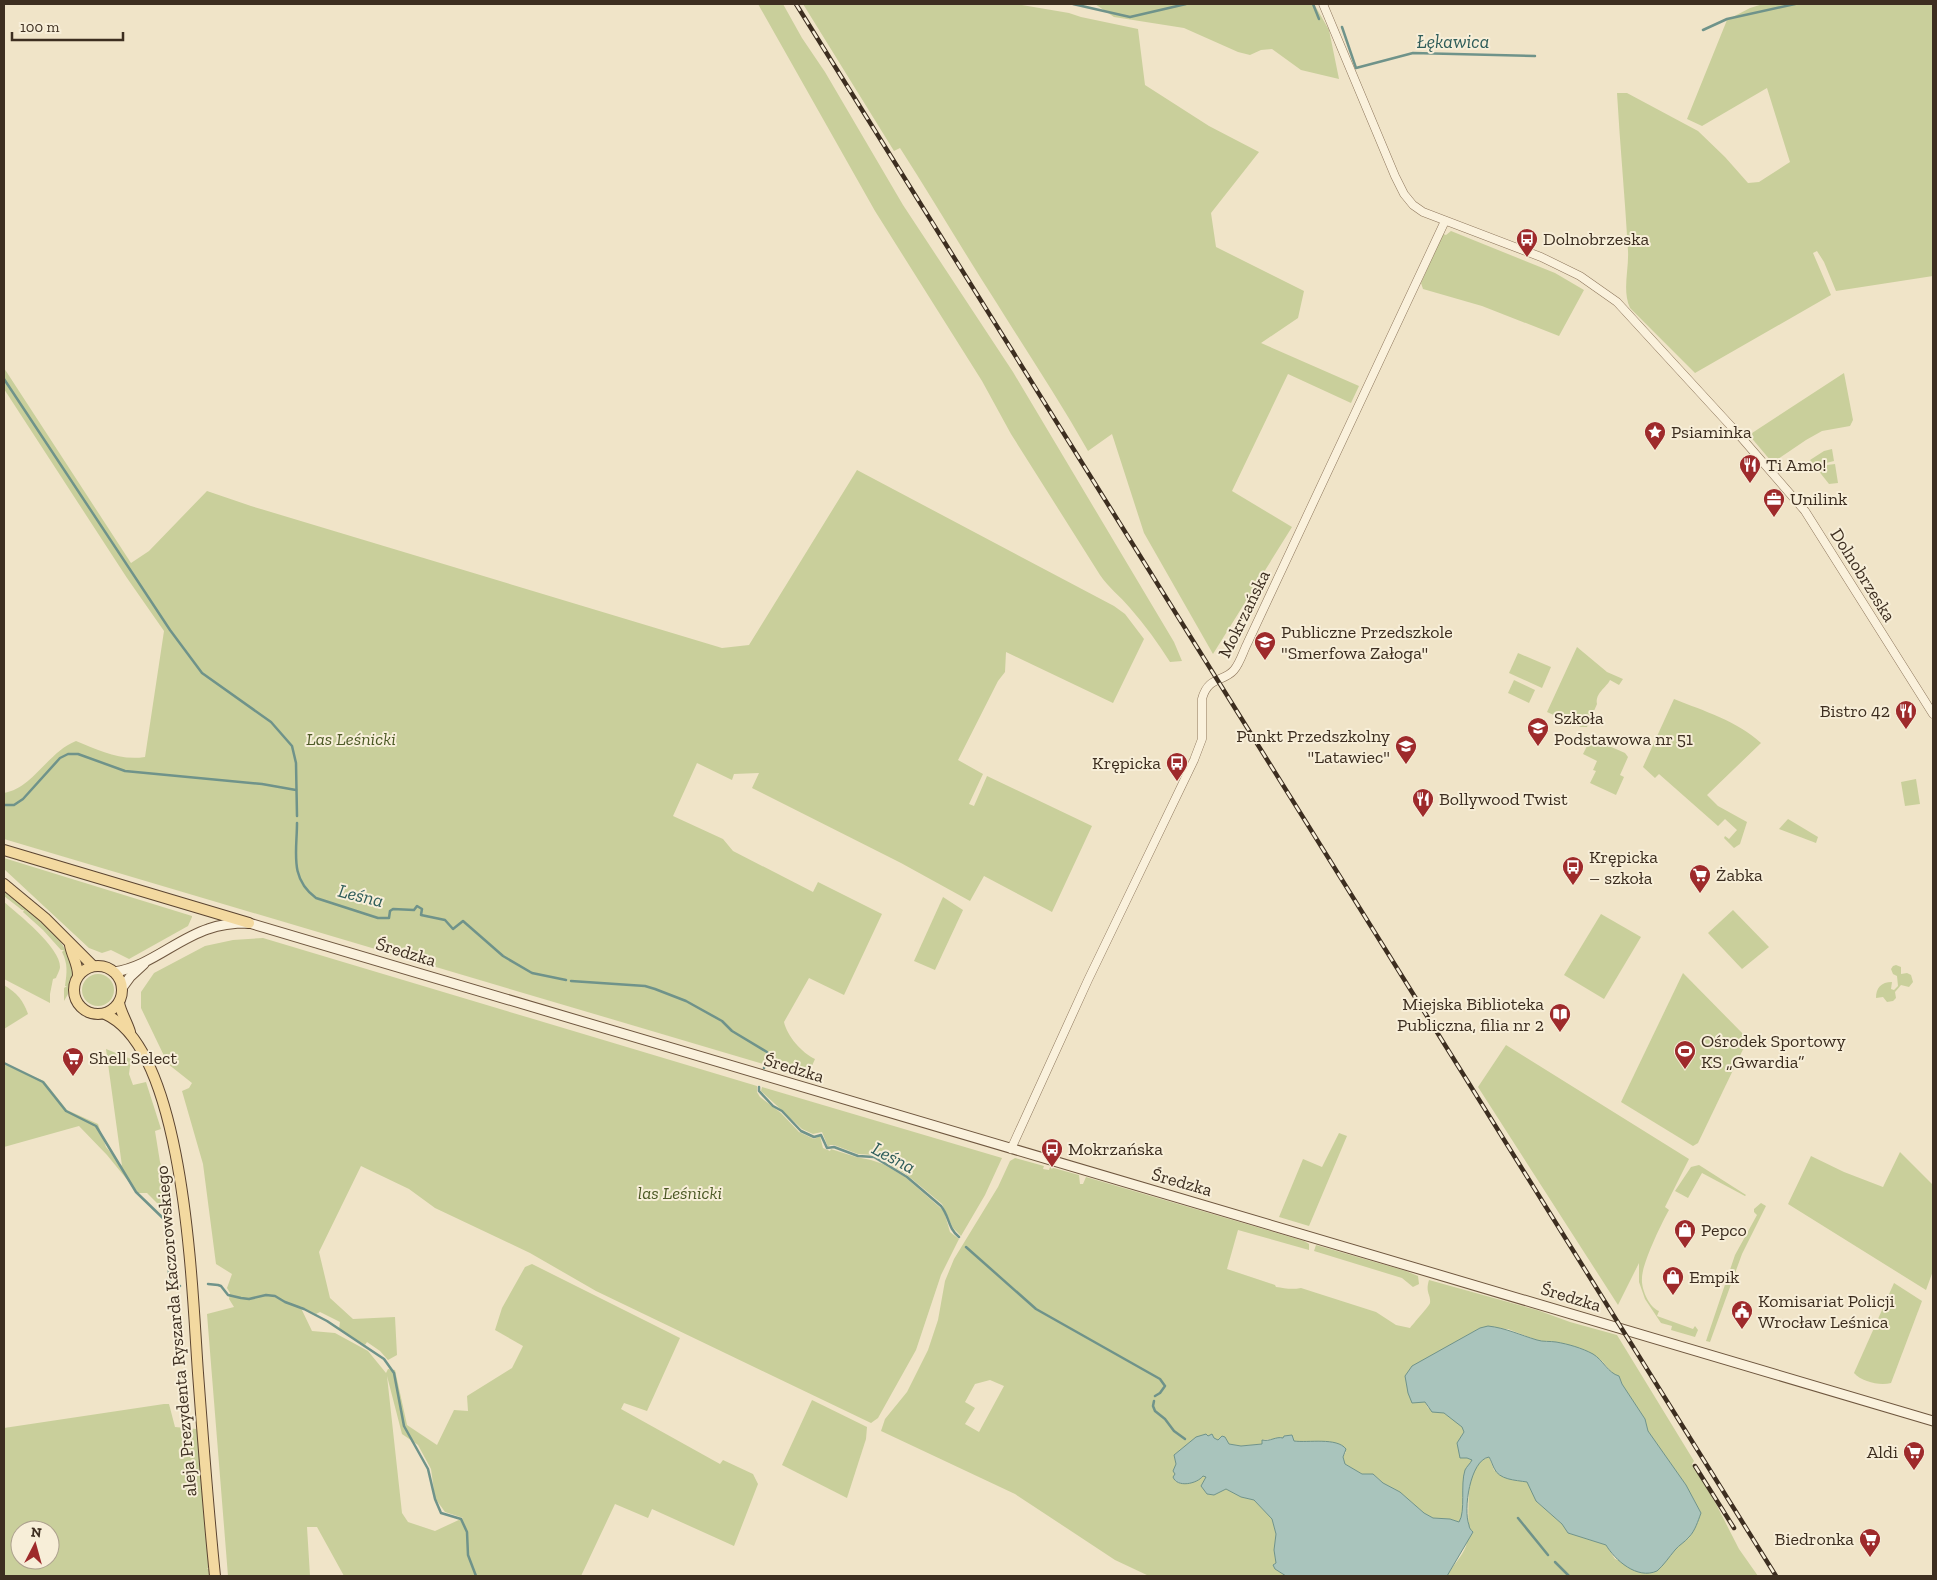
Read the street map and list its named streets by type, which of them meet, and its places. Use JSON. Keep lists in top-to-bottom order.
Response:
{
  "streets": {
    "main road": ["Średzka", "aleja Prezydenta Ryszarda Kaczorowskiego"],
    "street": ["Dolnobrzeska", "Mokrzańska"]
  },
  "crossings": [
    ["Dolnobrzeska", "Mokrzańska"],
    ["Mokrzańska", "Średzka"]
  ],
  "water": ["Łękawica", "Leśna"],
  "parks": ["Las Leśnicki", "las Leśnicki"],
  "places": {
    "bus stop": [
      "Dolnobrzeska",
      "Krępicka",
      "Krępicka – szkoła",
      "Mokrzańska"
    ],
    "place": ["Psiaminka"],
    "restaurant": ["Ti Amo!", "Bistro 42", "Bollywood Twist"],
    "office": ["Unilink"],
    "school or university": ["Publiczne Przedszkole \"Smerfowa Załoga\"", "Szkoła Podstawowa nr 51", "Punkt Przedszkolny \"Latawiec\""],
    "supermarket": [
      "Żabka",
      "Shell Select",
      "Aldi",
      "Biedronka"
    ],
    "library": ["Miejska Biblioteka Publiczna, filia nr 2"],
    "sports": ["Ośrodek Sportowy KS „Gwardia”"],
    "shop": ["Pepco", "Empik"],
    "public building": ["Komisariat Policji Wrocław Leśnica"]
  },
  "scale_bar": "100 m",
  "north": "top"
}
